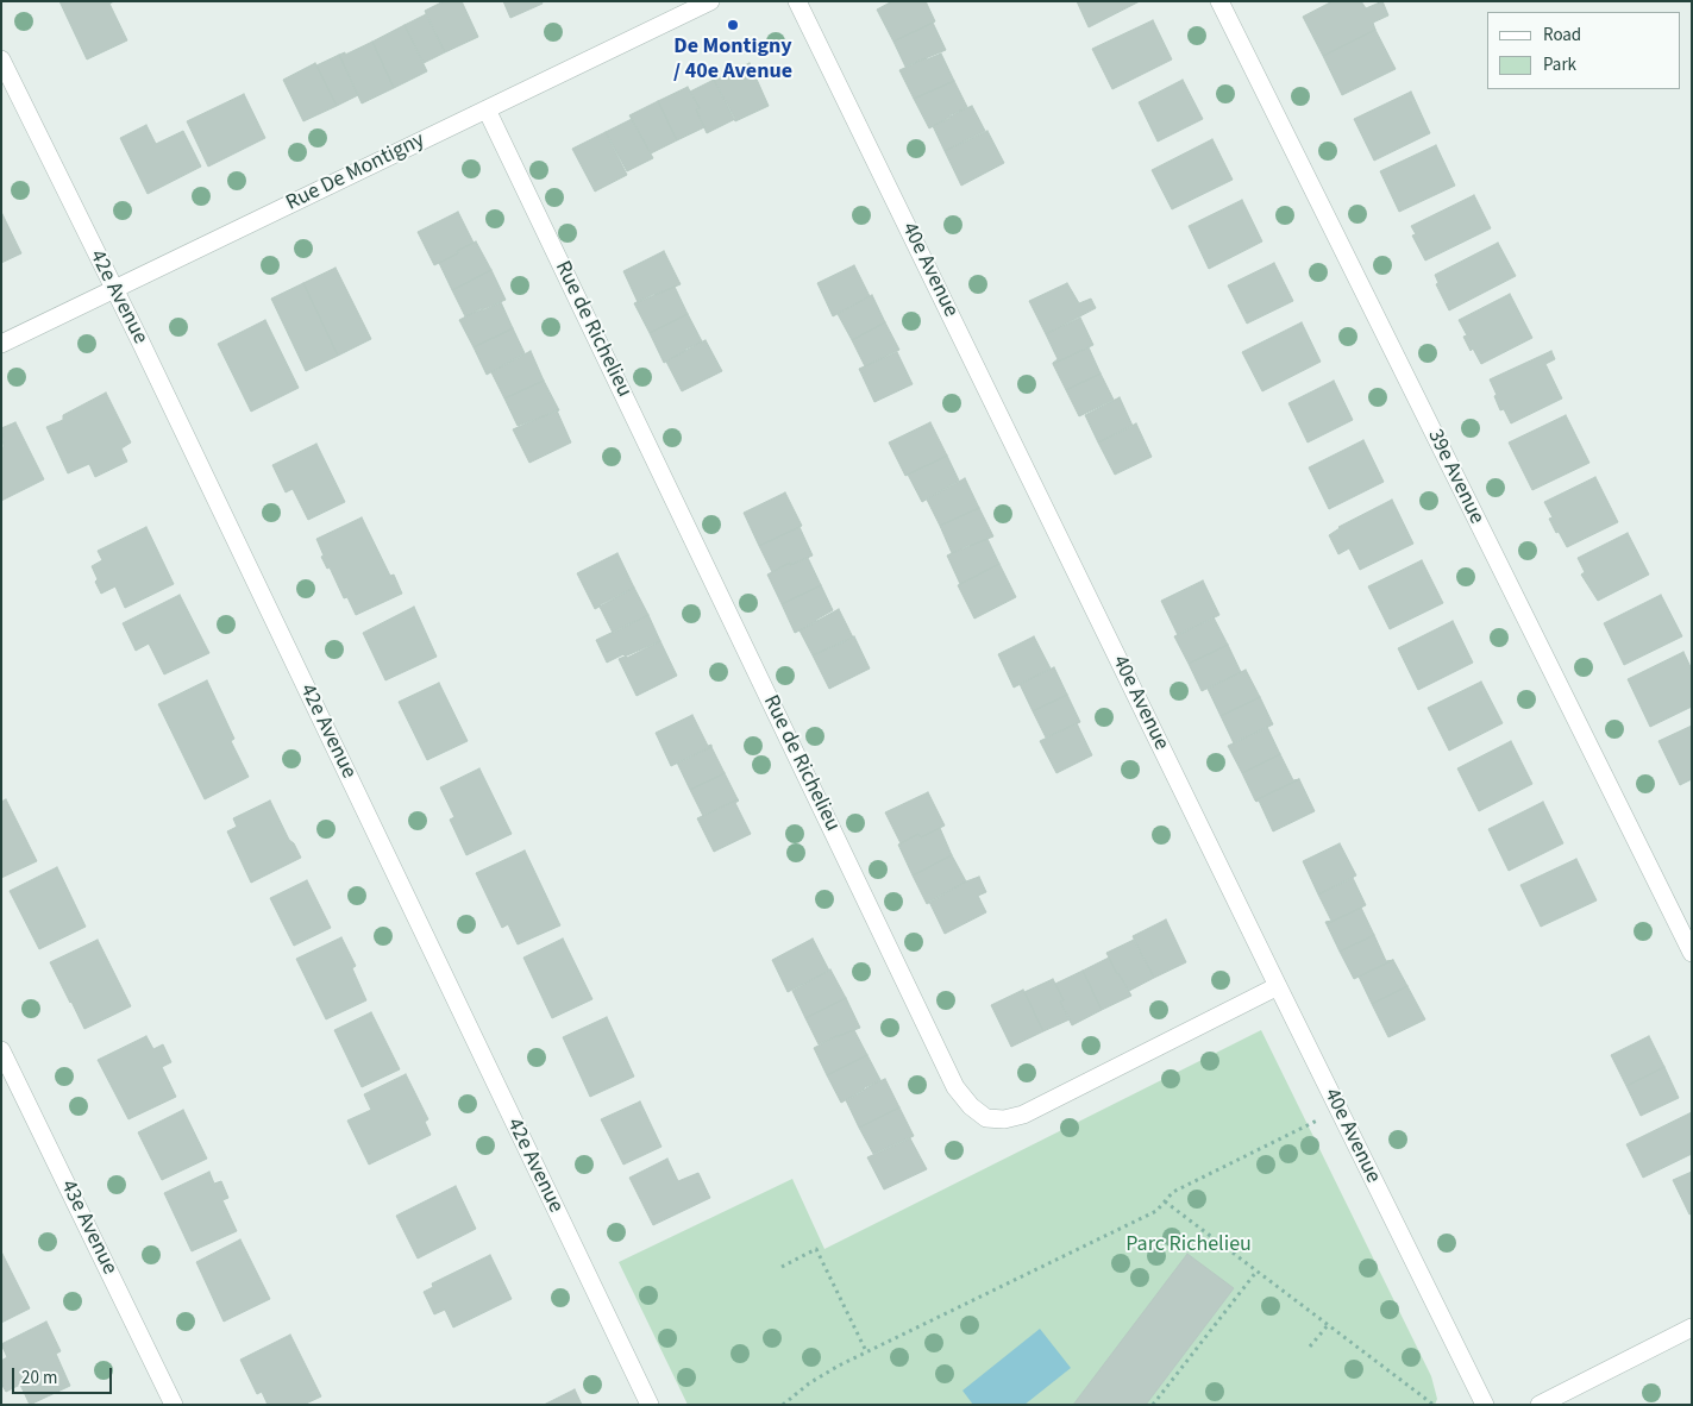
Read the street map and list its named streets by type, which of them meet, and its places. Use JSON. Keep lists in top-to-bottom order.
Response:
{
  "streets": {
    "street": [
      "Rue De Montigny",
      "40e Avenue",
      "42e Avenue",
      "Rue de Richelieu",
      "39e Avenue",
      "43e Avenue"
    ]
  },
  "crossings": [
    ["Rue De Montigny", "42e Avenue"],
    ["Rue De Montigny", "Rue de Richelieu"],
    ["40e Avenue", "Rue de Richelieu"]
  ],
  "parks": ["Parc Richelieu"],
  "places": ["De Montigny / 40e Avenue"],
  "legend": ["Road", "Park"],
  "scale_bar": "20 m"
}
